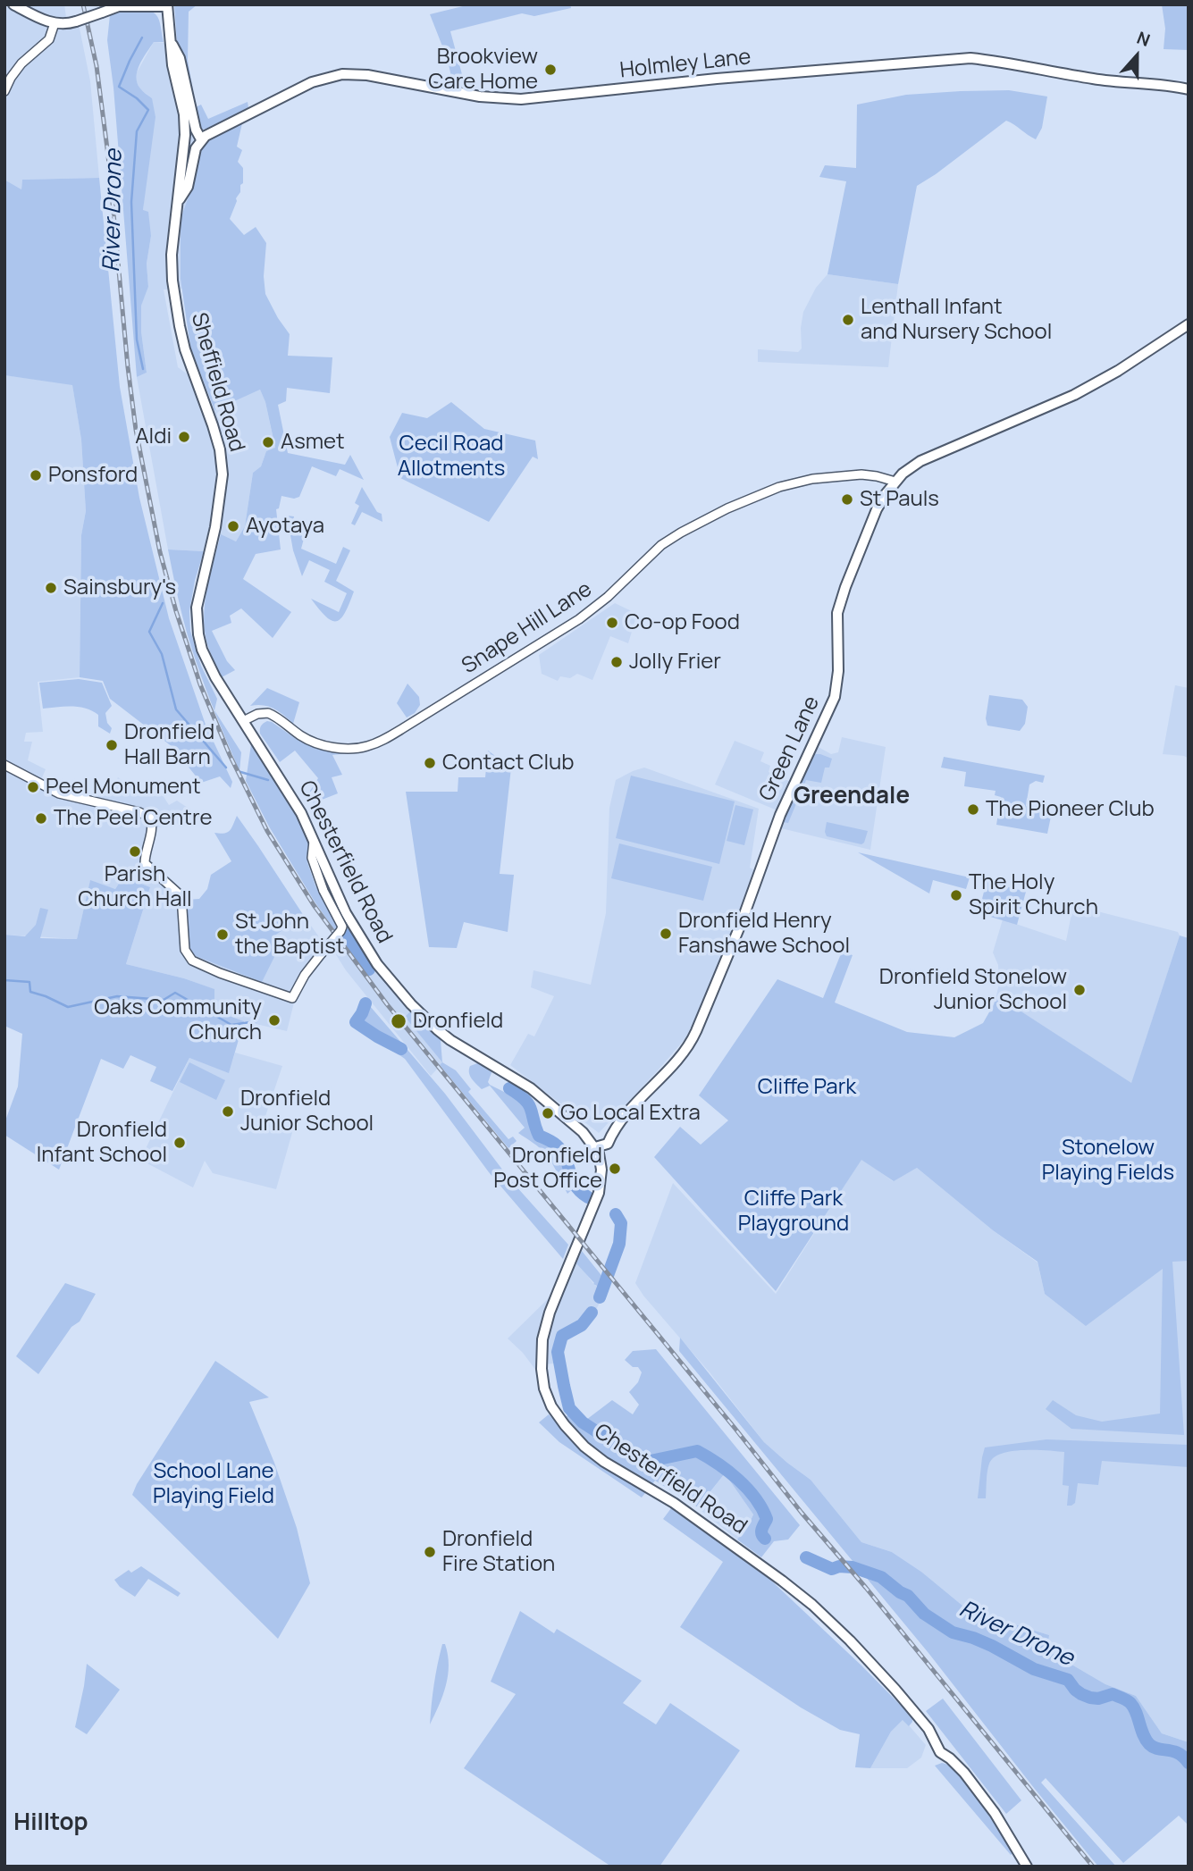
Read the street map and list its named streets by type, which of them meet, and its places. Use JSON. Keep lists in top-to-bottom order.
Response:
{
  "streets": {
    "main road": [
      "Holmley Lane",
      "Sheffield Road",
      "Green Lane",
      "Chesterfield Road"
    ],
    "street": ["Snape Hill Lane"]
  },
  "crossings": [
    ["Sheffield Road", "Snape Hill Lane"],
    ["Sheffield Road", "Chesterfield Road"],
    ["Snape Hill Lane", "Green Lane"],
    ["Snape Hill Lane", "Chesterfield Road"],
    ["Green Lane", "Chesterfield Road"]
  ],
  "districts": ["Greendale", "Hilltop"],
  "water": ["River Drone"],
  "parks": [
    "Cecil Road Allotments",
    "Cliffe Park",
    "Stonelow Playing Fields",
    "Cliffe Park Playground",
    "School Lane Playing Field"
  ],
  "places": [
    "Brookview Care Home",
    "Lenthall Infant and Nursery School",
    "Aldi",
    "Asmet",
    "Ponsford",
    "St Pauls",
    "Ayotaya",
    "Sainsbury's",
    "Co-op Food",
    "Jolly Frier",
    "Dronfield Hall Barn",
    "Contact Club",
    "Peel Monument",
    "The Pioneer Club",
    "The Peel Centre",
    "Parish Church Hall",
    "The Holy Spirit Church",
    "Dronfield Henry Fanshawe School",
    "St John the Baptist",
    "Dronfield Stonelow Junior School",
    "Oaks Community Church",
    "Dronfield",
    "Dronfield Junior School",
    "Go Local Extra",
    "Dronfield Infant School",
    "Dronfield Post Office",
    "Dronfield Fire Station"
  ],
  "north": "top"
}
